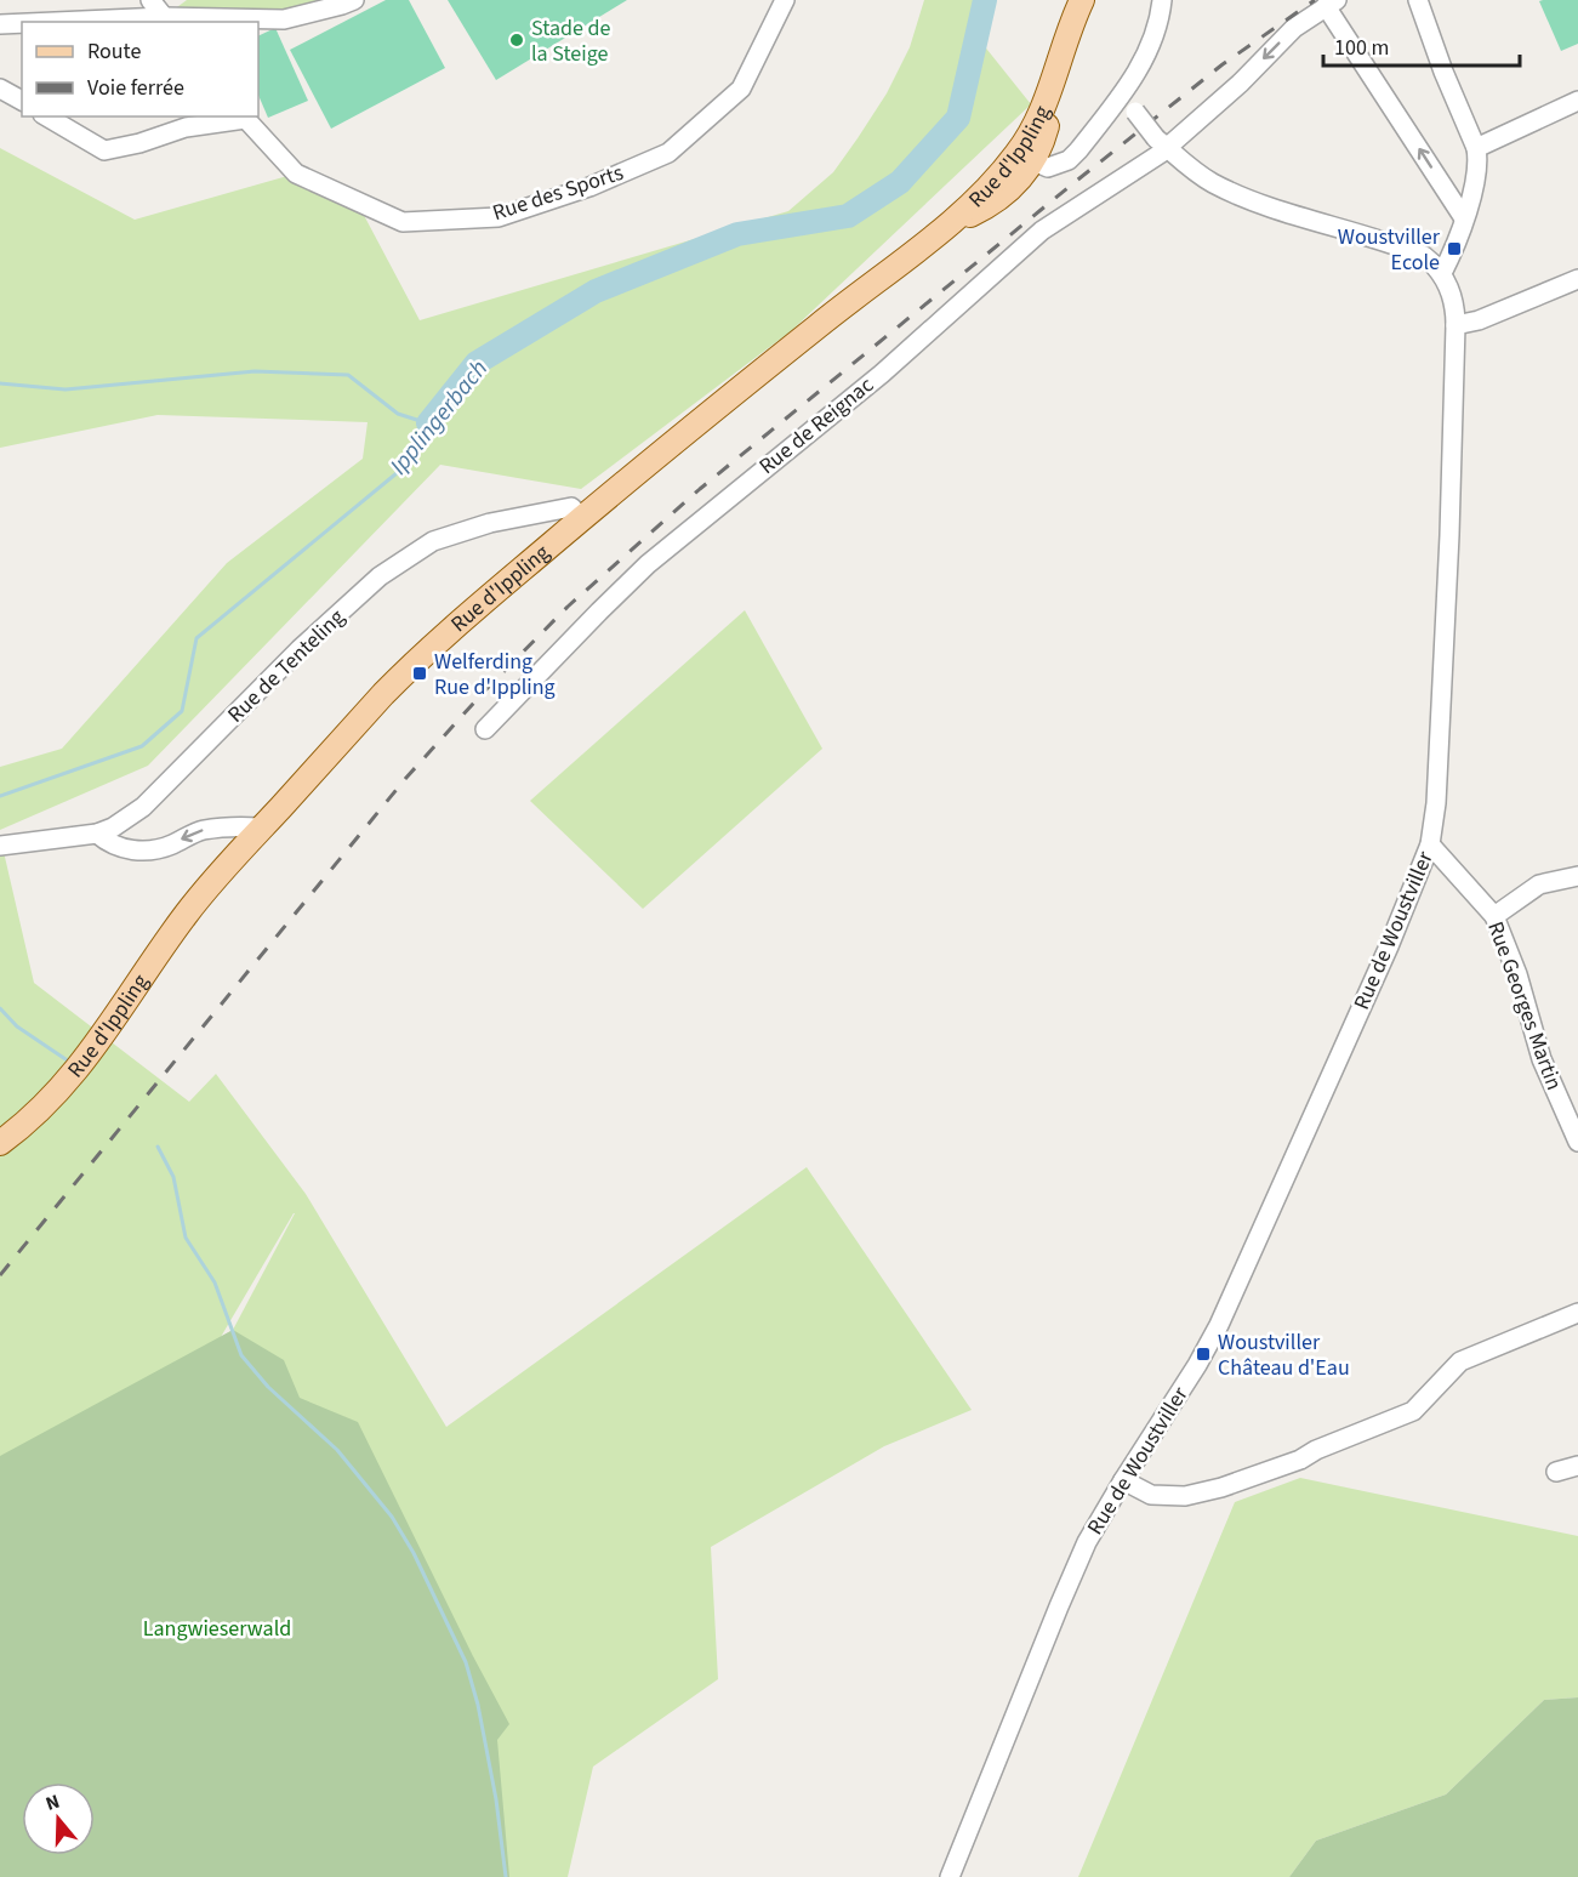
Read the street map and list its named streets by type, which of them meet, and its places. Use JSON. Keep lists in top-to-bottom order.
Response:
{
  "streets": {
    "main road": ["Rue d'Ippling"],
    "street": [
      "Rue des Sports",
      "Rue de Reignac",
      "Rue de Tenteling",
      "Rue de Woustviller",
      "Rue Georges Martin"
    ]
  },
  "crossings": [
    ["Rue d'Ippling", "Rue de Tenteling"],
    ["Rue de Woustviller", "Rue Georges Martin"]
  ],
  "water": ["Ipplingerbach"],
  "parks": ["Langwieserwald"],
  "places": {
    "other": ["Stade de la Steige"],
    "transit": ["Woustviller Ecole", "Welferding Rue d'Ippling", "Woustviller Château d'Eau"]
  },
  "legend": ["Route", "Voie ferrée"],
  "scale_bar": "100 m",
  "north": "top"
}
